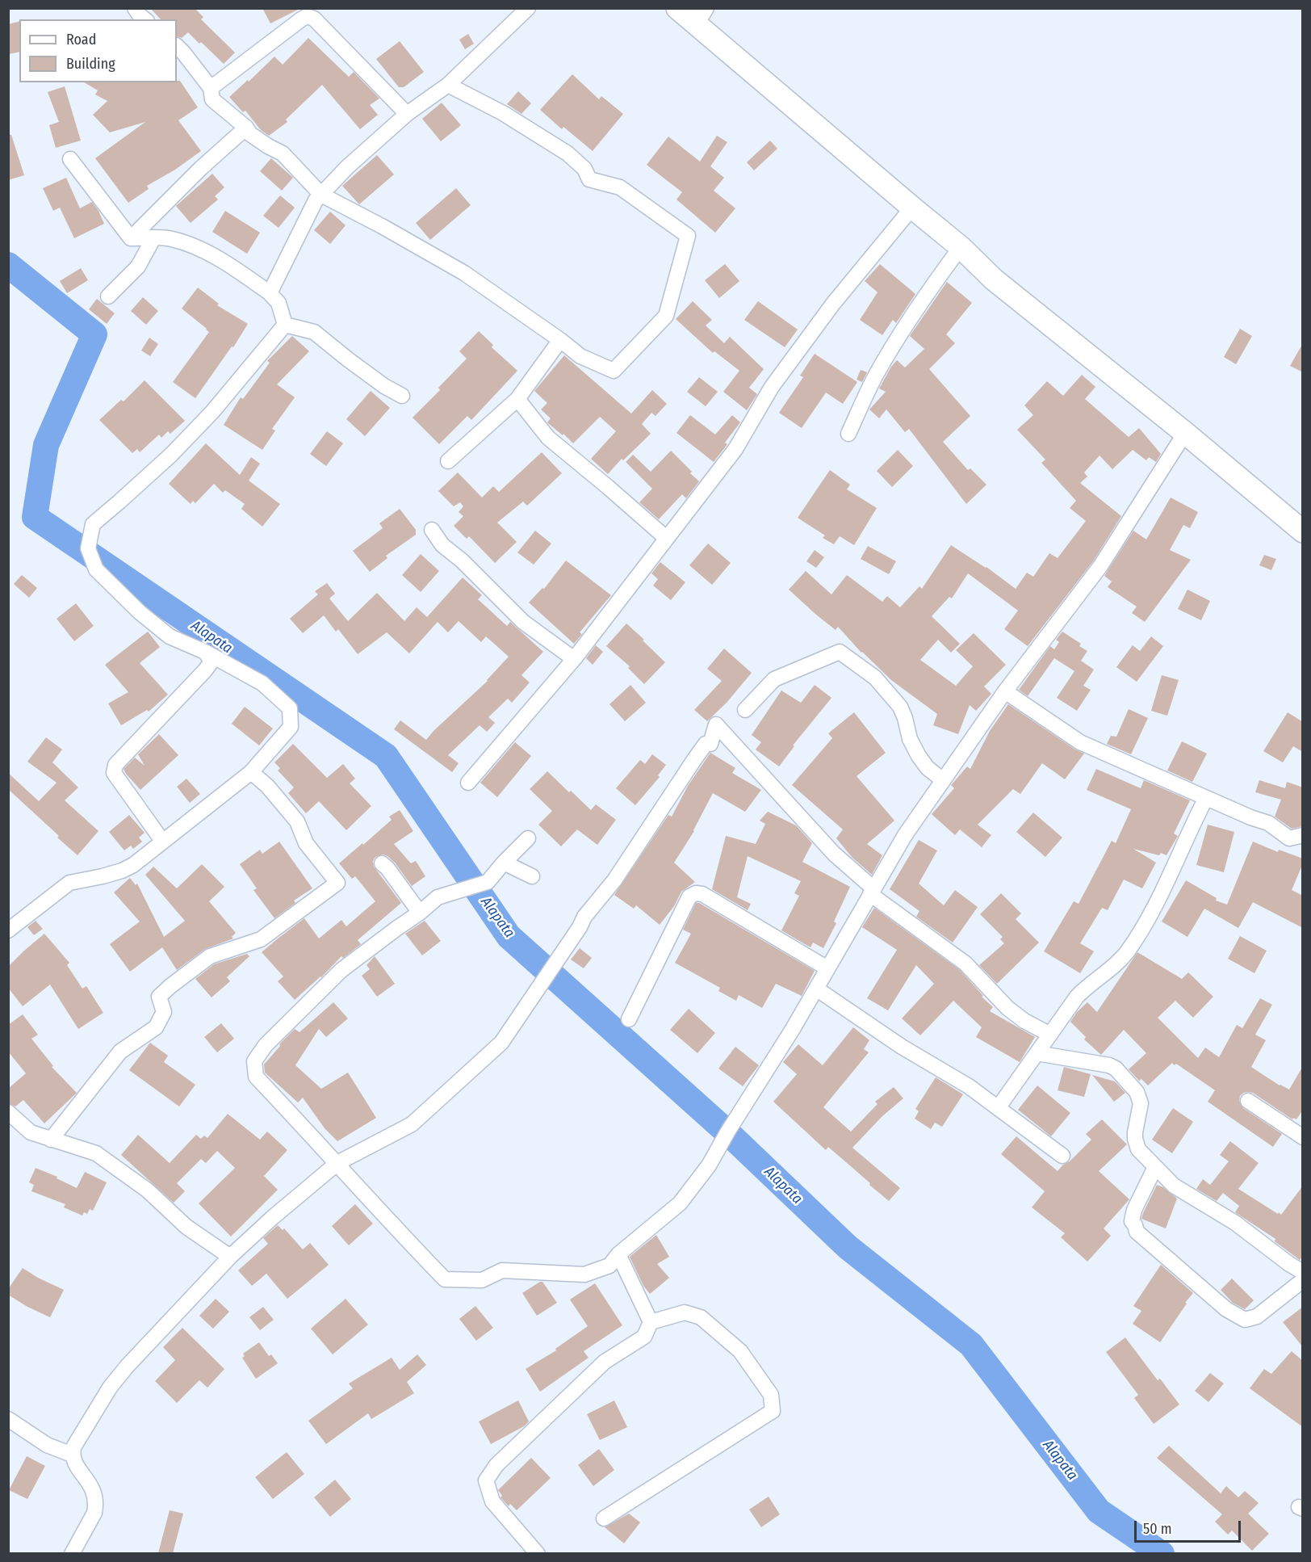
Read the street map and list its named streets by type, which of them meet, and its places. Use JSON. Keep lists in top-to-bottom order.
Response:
{
  "water": ["Alapata"],
  "legend": ["Road", "Building"],
  "scale_bar": "50 m"
}
